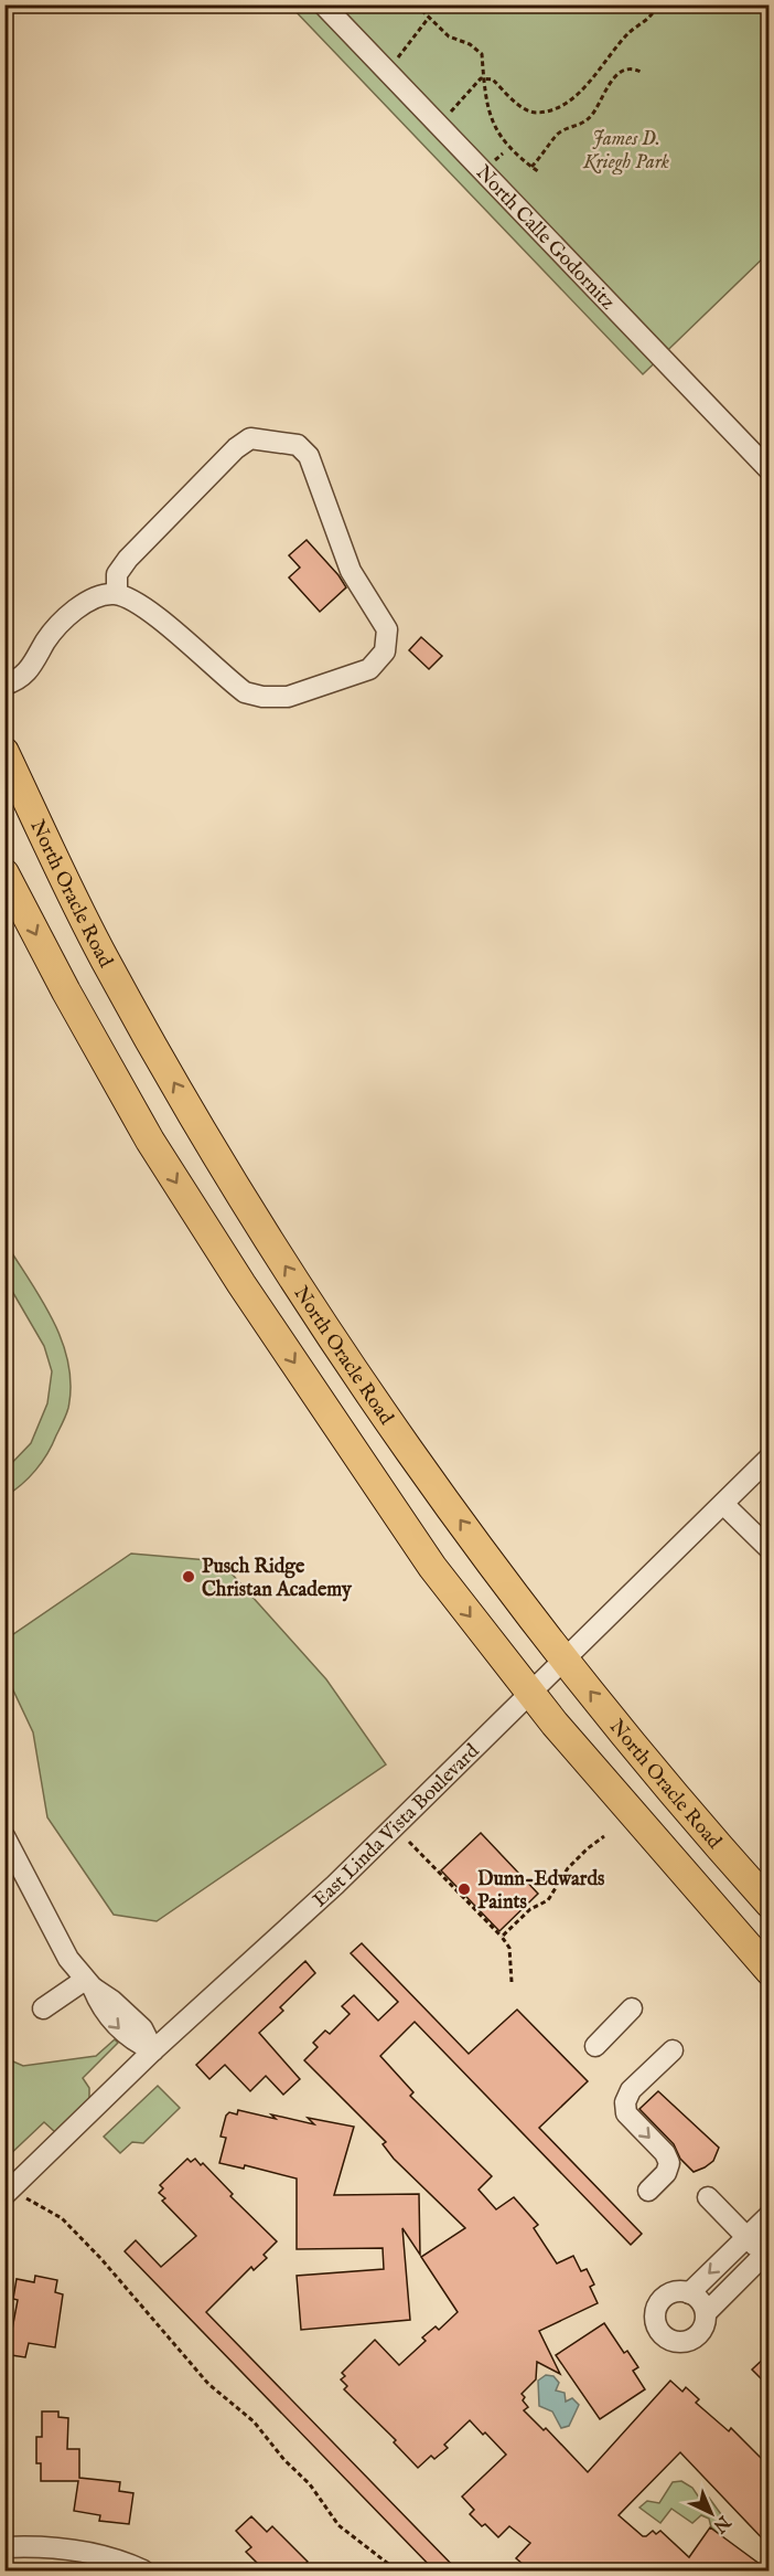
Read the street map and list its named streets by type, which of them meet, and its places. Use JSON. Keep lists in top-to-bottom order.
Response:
{
  "streets": {
    "highway": ["North Oracle Road"],
    "street": ["North Calle Godornitz", "East Linda Vista Boulevard"]
  },
  "crossings": [
    ["North Oracle Road", "East Linda Vista Boulevard"]
  ],
  "parks": ["James D. Kriegh Park"],
  "places": ["Pusch Ridge Christan Academy", "Dunn-Edwards Paints"],
  "north": "bottom right"
}
